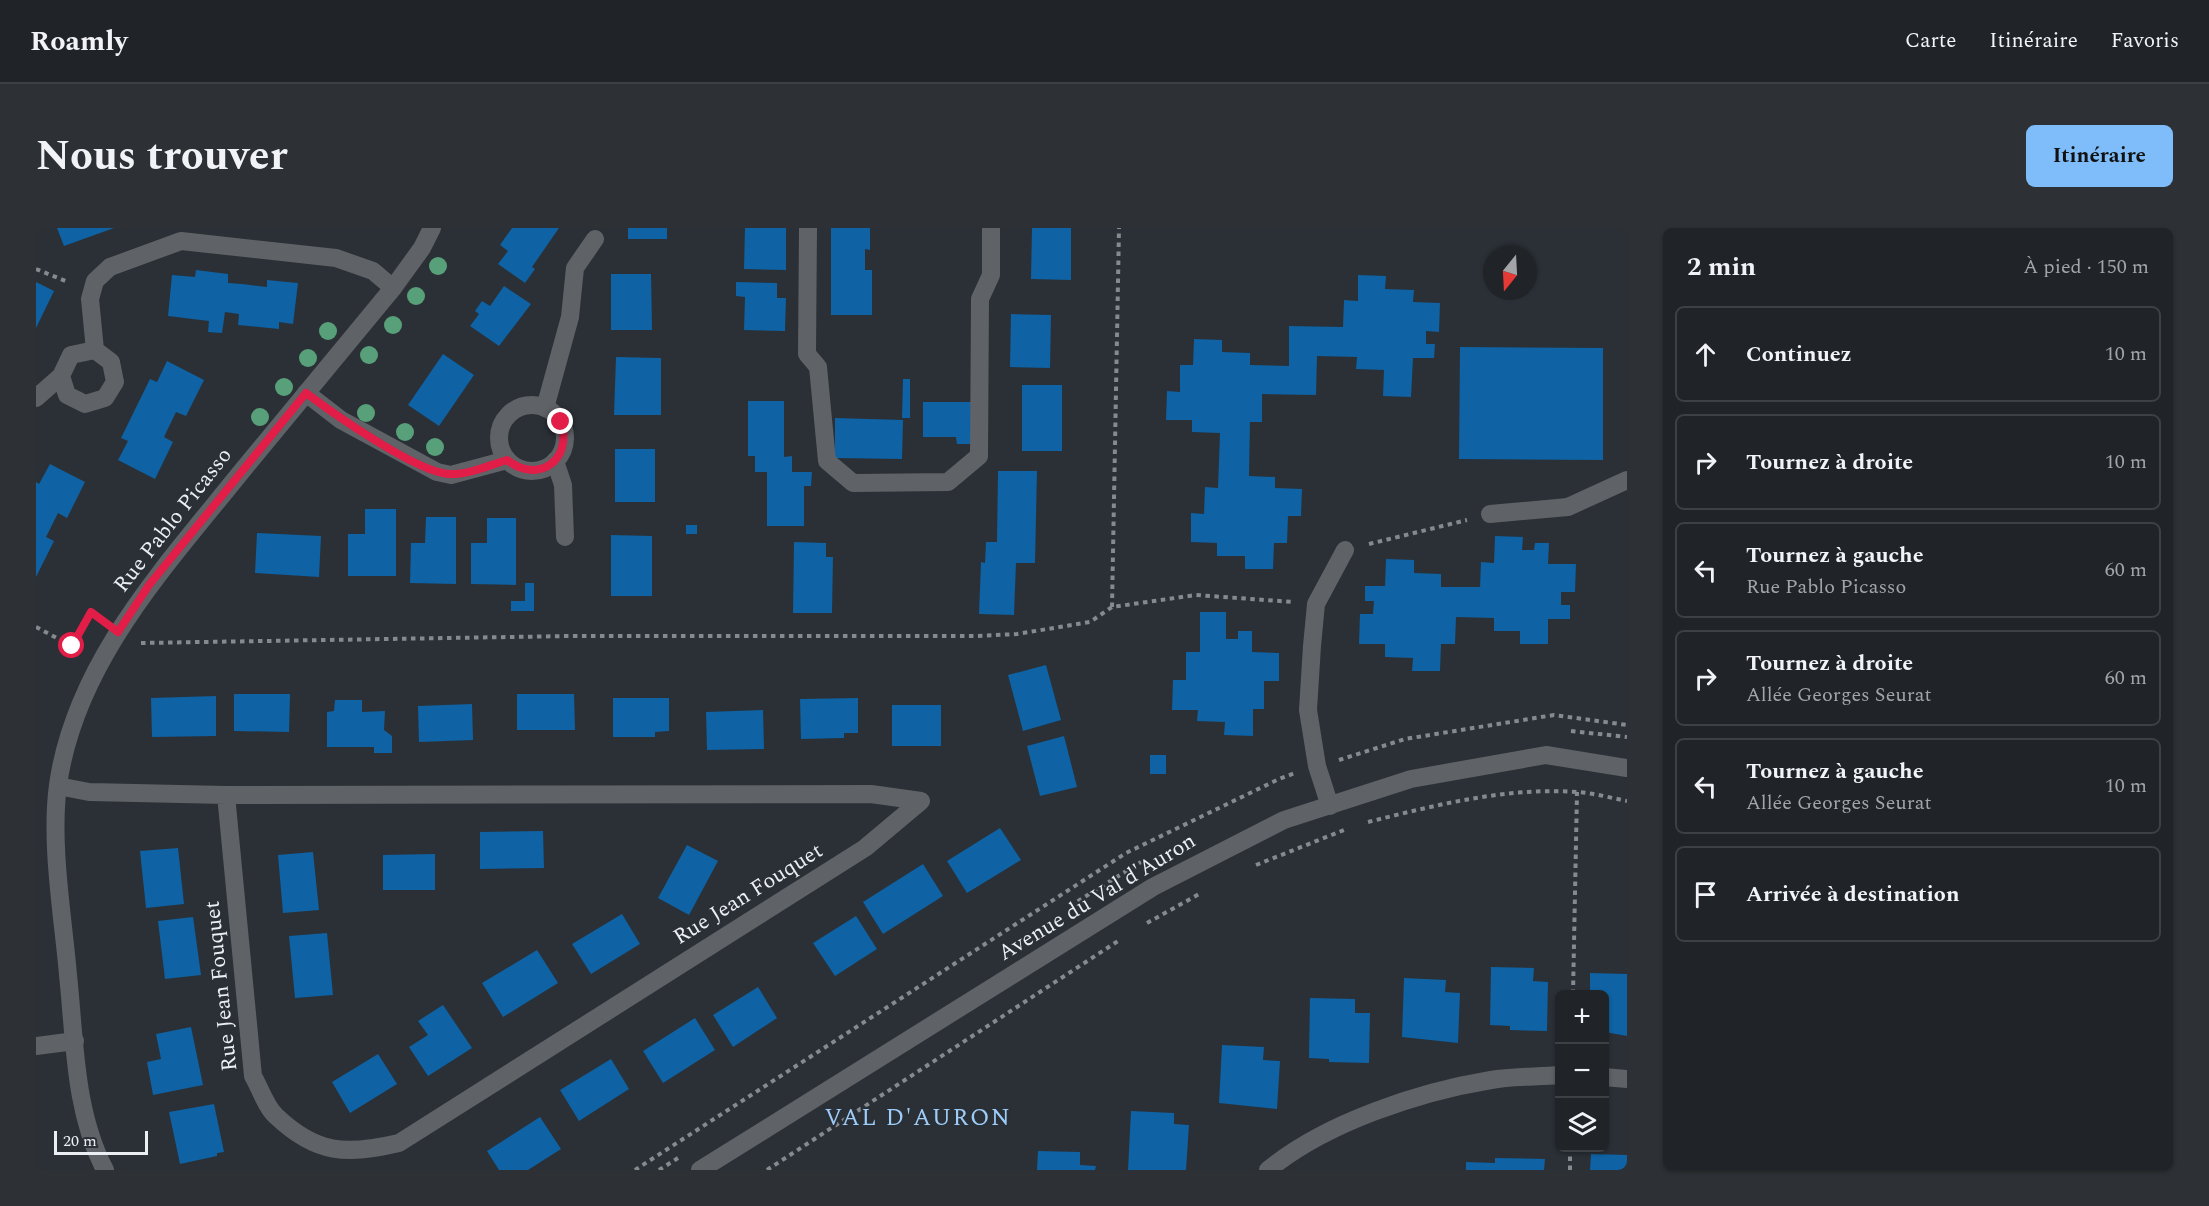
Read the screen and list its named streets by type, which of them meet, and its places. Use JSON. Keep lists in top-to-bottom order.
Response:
{
  "streets": {
    "street": ["Rue Pablo Picasso", "Rue Jean Fouquet", "Avenue du Val d'Auron"]
  },
  "crossings": [
    ["Rue Pablo Picasso", "Rue Jean Fouquet"]
  ],
  "districts": ["VAL D'AURON"],
  "scale_bar": "20 m",
  "north": "bottom",
  "page": {
    "header": "Roamly",
    "nav": ["Carte", "Itinéraire", "Favoris"],
    "title": "Nous trouver",
    "buttons": "Itinéraire",
    "heading": ["2 min", "À pied · 150 m"],
    "list": [
      ["Continuez", "10 m"],
      ["Tournez à droite", "10 m"],
      ["Tournez à gauche", "Rue Pablo Picasso", "60 m"],
      ["Tournez à droite", "Allée Georges Seurat", "60 m"],
      ["Tournez à gauche", "Allée Georges Seurat", "10 m"],
      "Arrivée à destination"
    ],
    "map_buttons": ["+", "−"],
    "scale": "20 m"
  }
}
